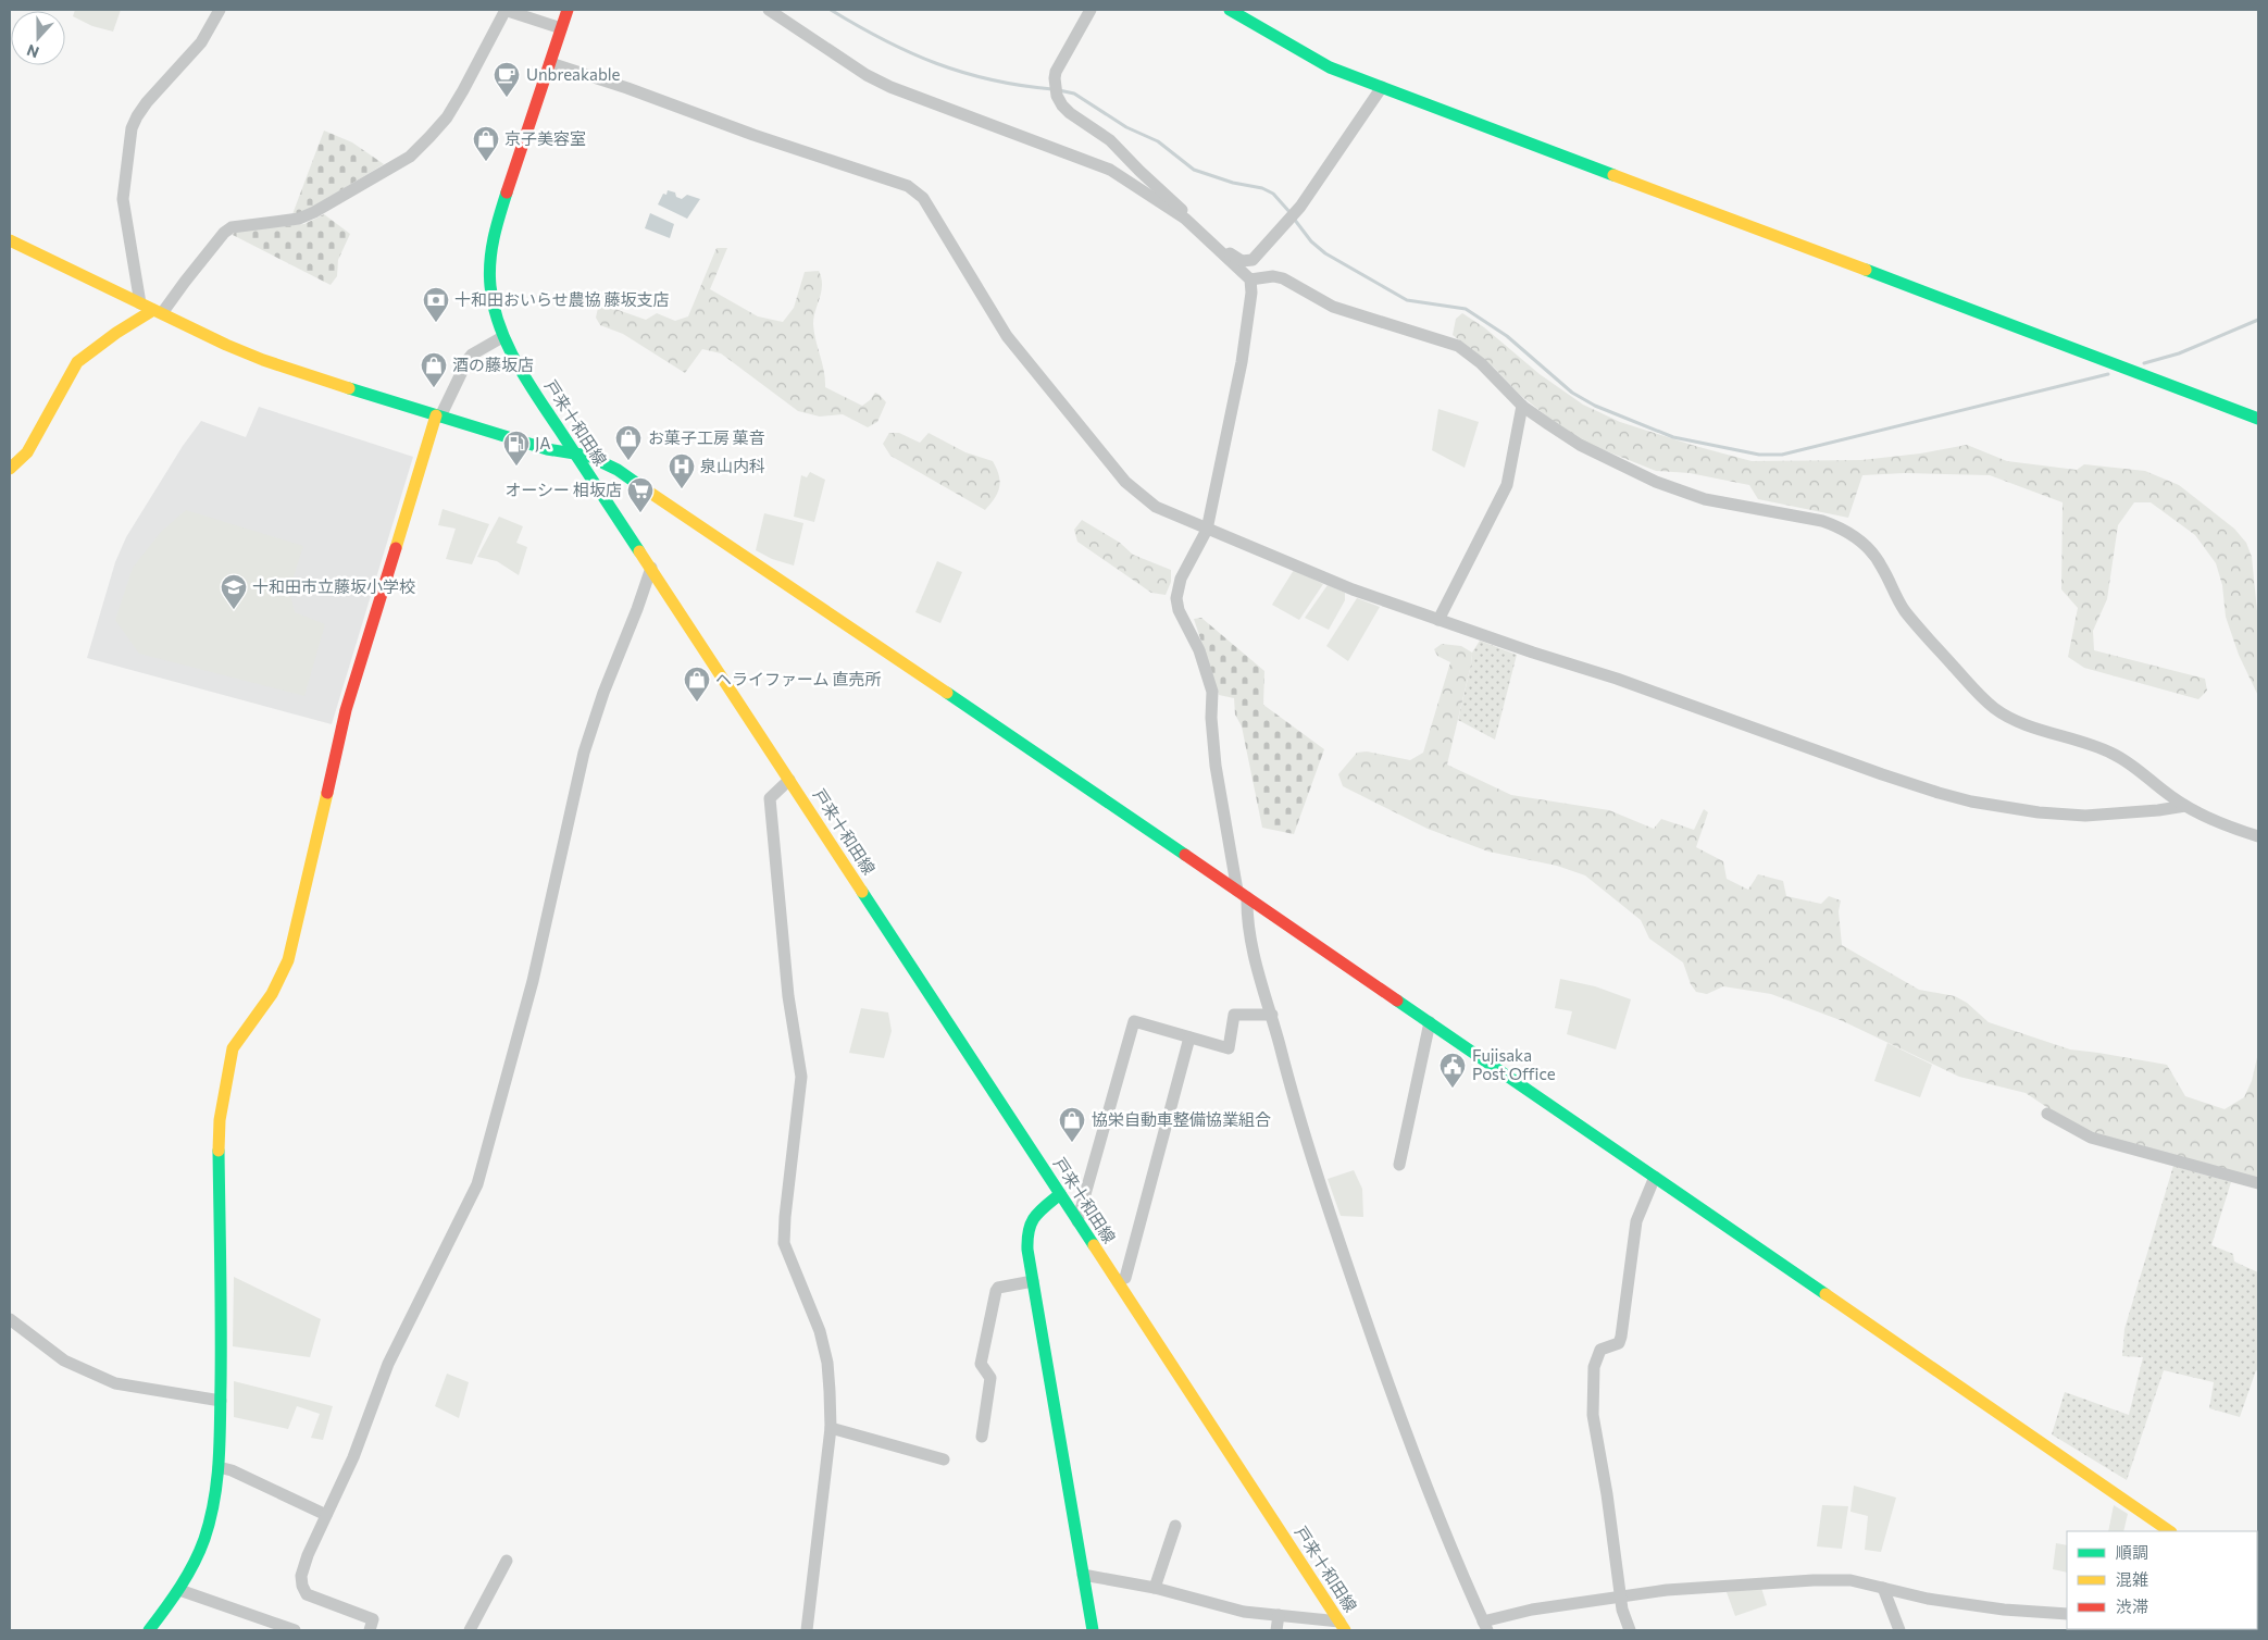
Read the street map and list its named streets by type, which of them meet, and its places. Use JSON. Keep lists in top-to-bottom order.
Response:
{
  "streets": {
    "street": ["戸来十和田線"]
  },
  "places": {
    "cafe": ["Unbreakable"],
    "shop": [
      "京子美容室",
      "酒の藤坂店",
      "お菓子工房 菓音",
      "ヘライファーム 直売所",
      "協栄自動車整備協業組合"
    ],
    "bank": ["十和田おいらせ農協 藤坂支店"],
    "fuel station": ["JA"],
    "hospital": ["泉山内科"],
    "supermarket": ["オーシー 相坂店"],
    "school or university": ["十和田市立藤坂小学校"],
    "public building": ["Fujisaka Post Office"]
  },
  "legend": ["順調", "混雑", "渋滞"],
  "north": "bottom"
}
